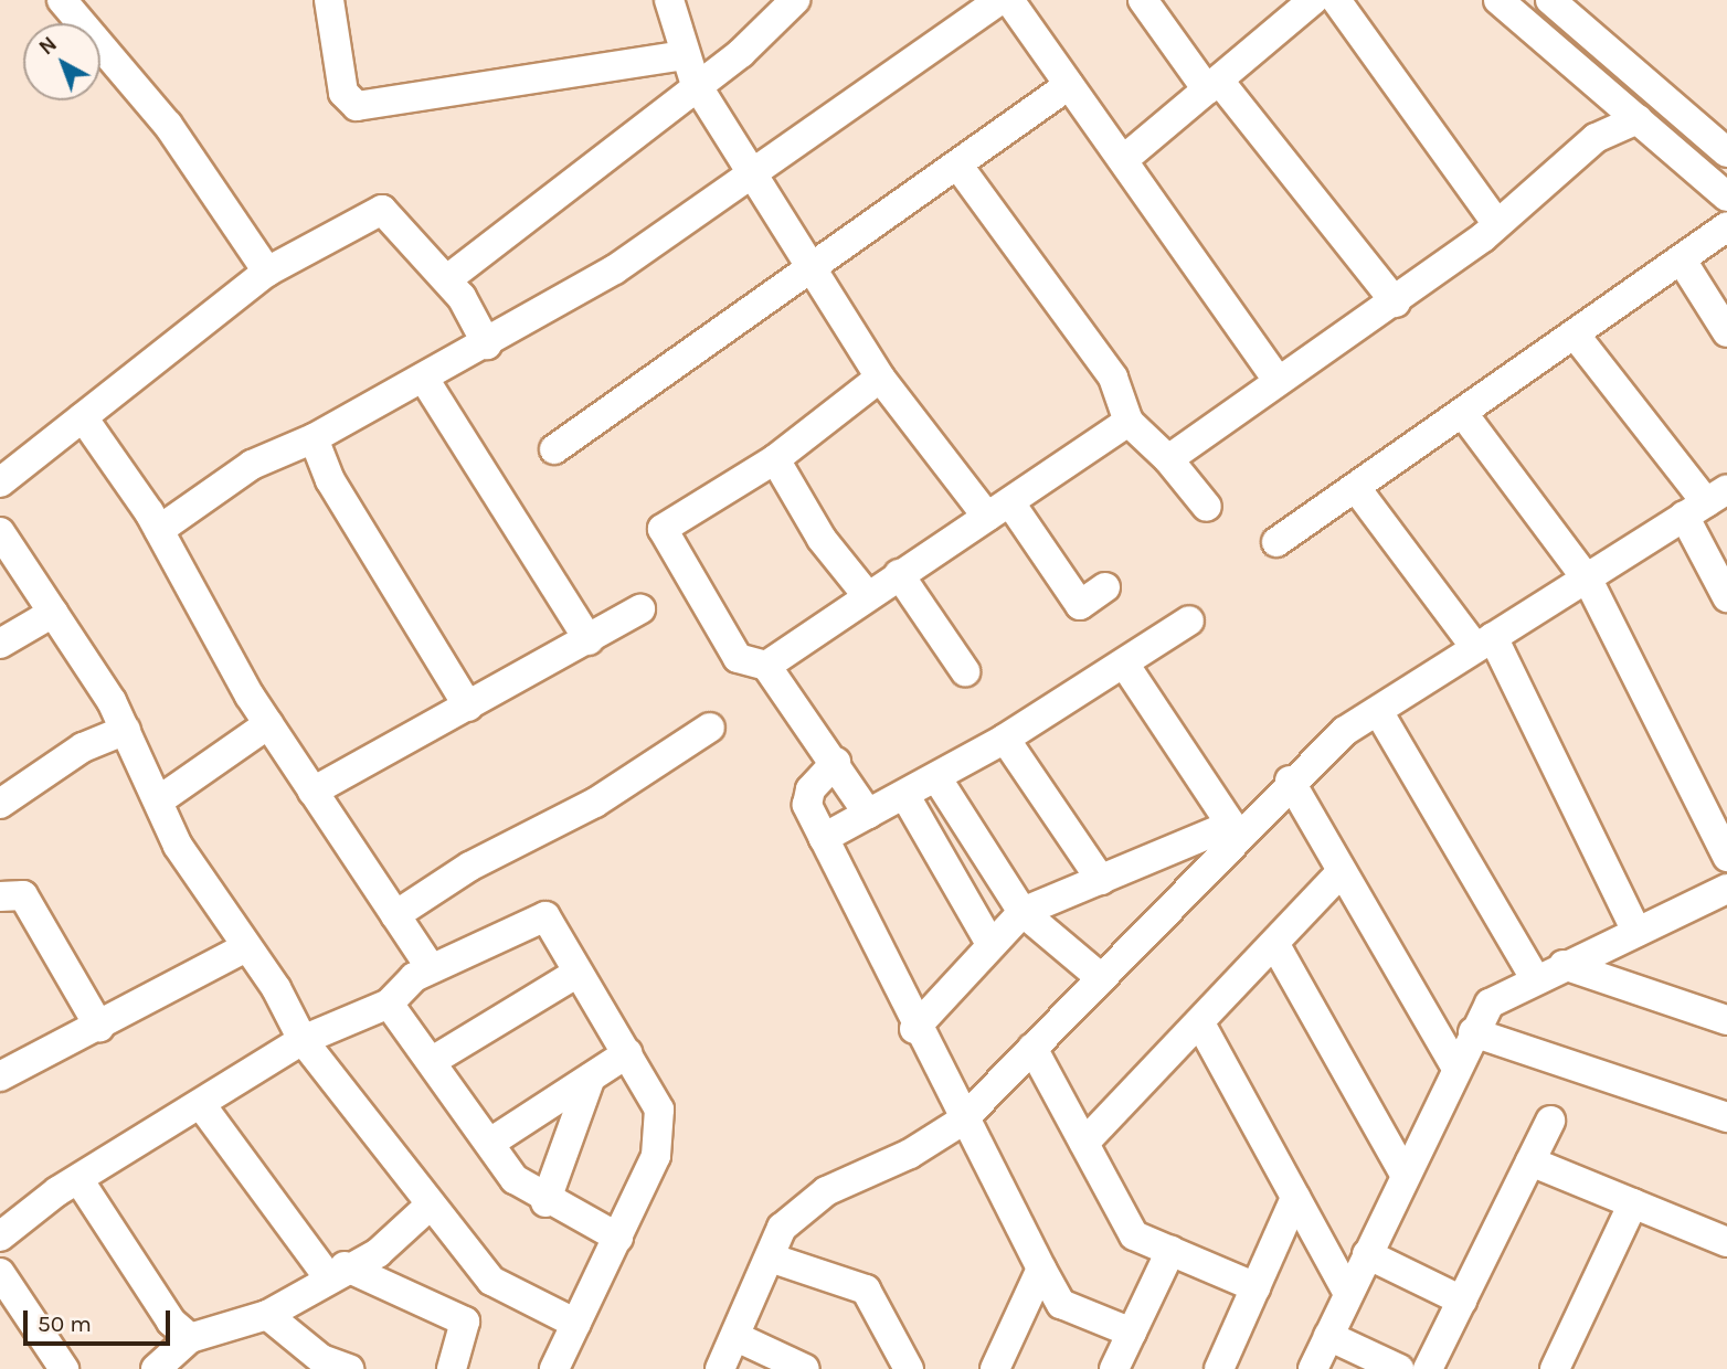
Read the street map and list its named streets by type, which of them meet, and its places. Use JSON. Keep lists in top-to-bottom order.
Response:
{
  "scale_bar": "50 m",
  "north": "top left"
}
